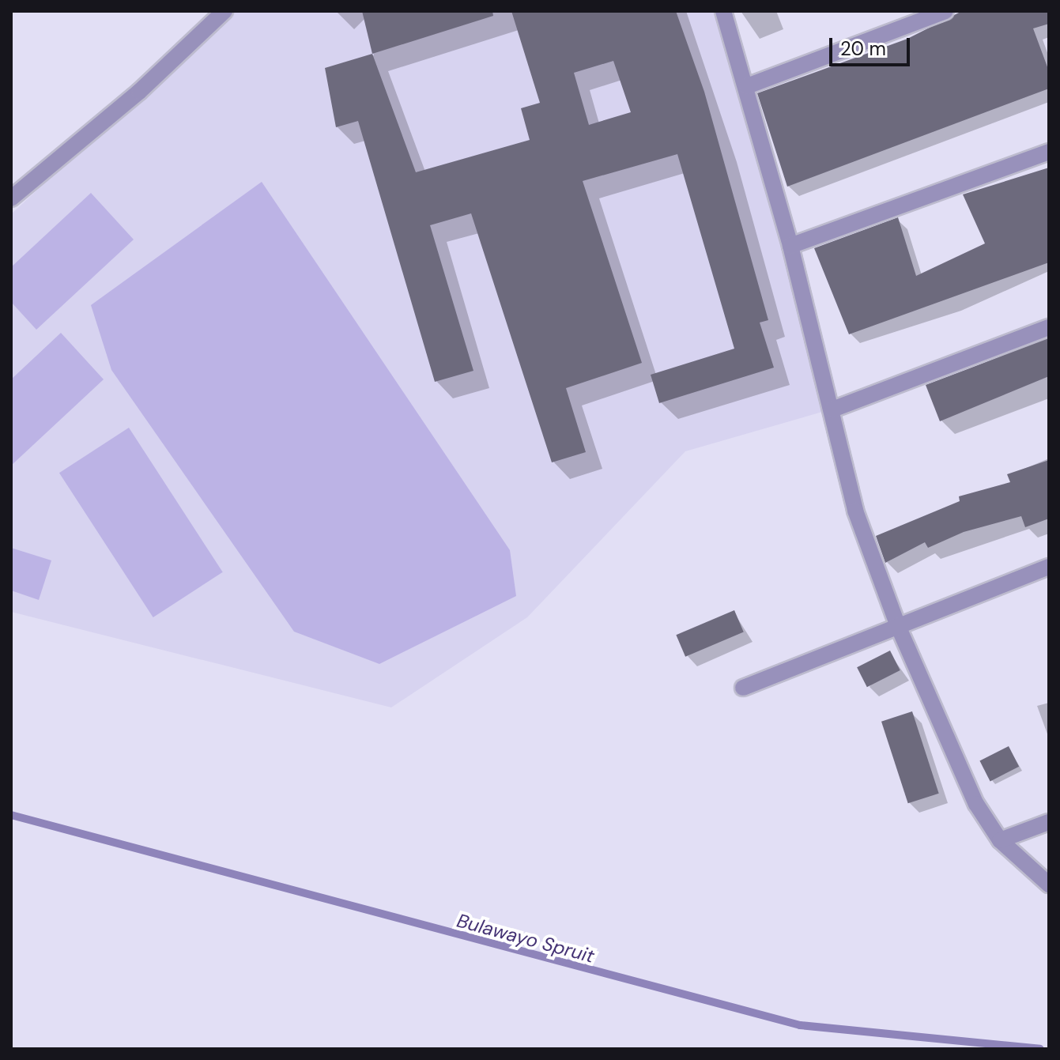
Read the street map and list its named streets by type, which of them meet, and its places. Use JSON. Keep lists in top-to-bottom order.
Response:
{
  "water": ["Bulawayo Spruit"],
  "scale_bar": "20 m"
}
